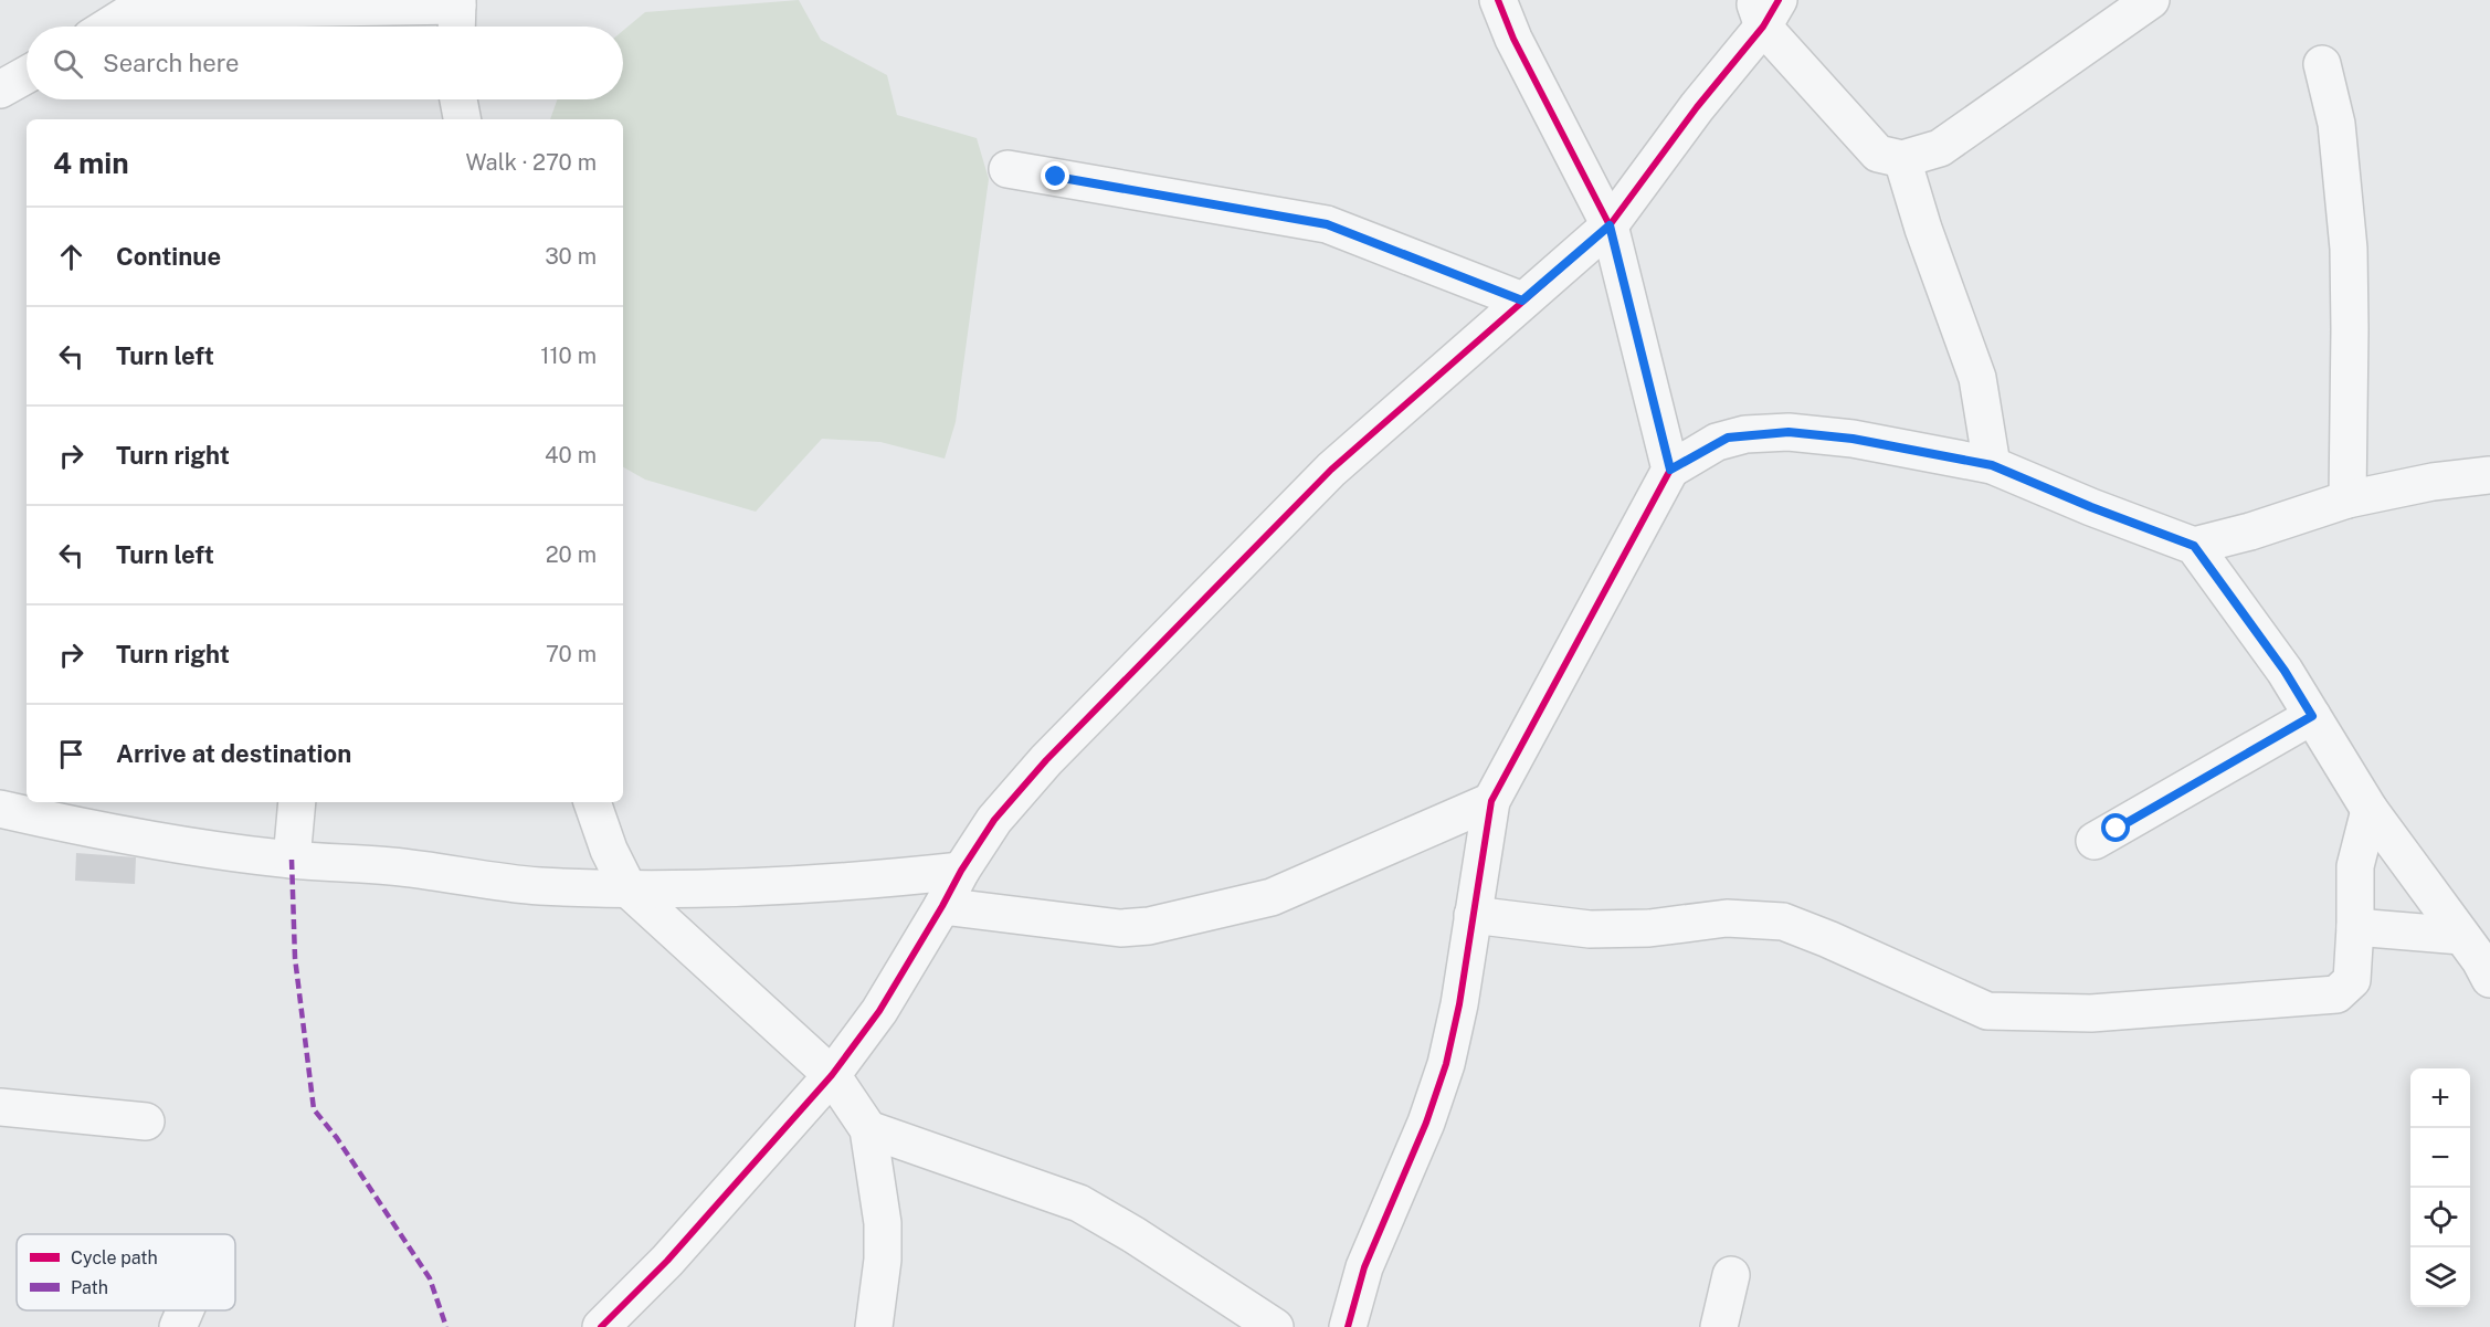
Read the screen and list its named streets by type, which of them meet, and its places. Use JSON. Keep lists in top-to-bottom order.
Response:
{
  "legend": ["Cycle path", "Path"],
  "page": {
    "search": "Search here",
    "heading": ["4 min", "Walk · 270 m"],
    "list": [
      ["Continue", "30 m"],
      ["Turn left", "110 m"],
      ["Turn right", "40 m"],
      ["Turn left", "20 m"],
      ["Turn right", "70 m"],
      "Arrive at destination"
    ],
    "map_buttons": ["+", "−"]
  }
}
